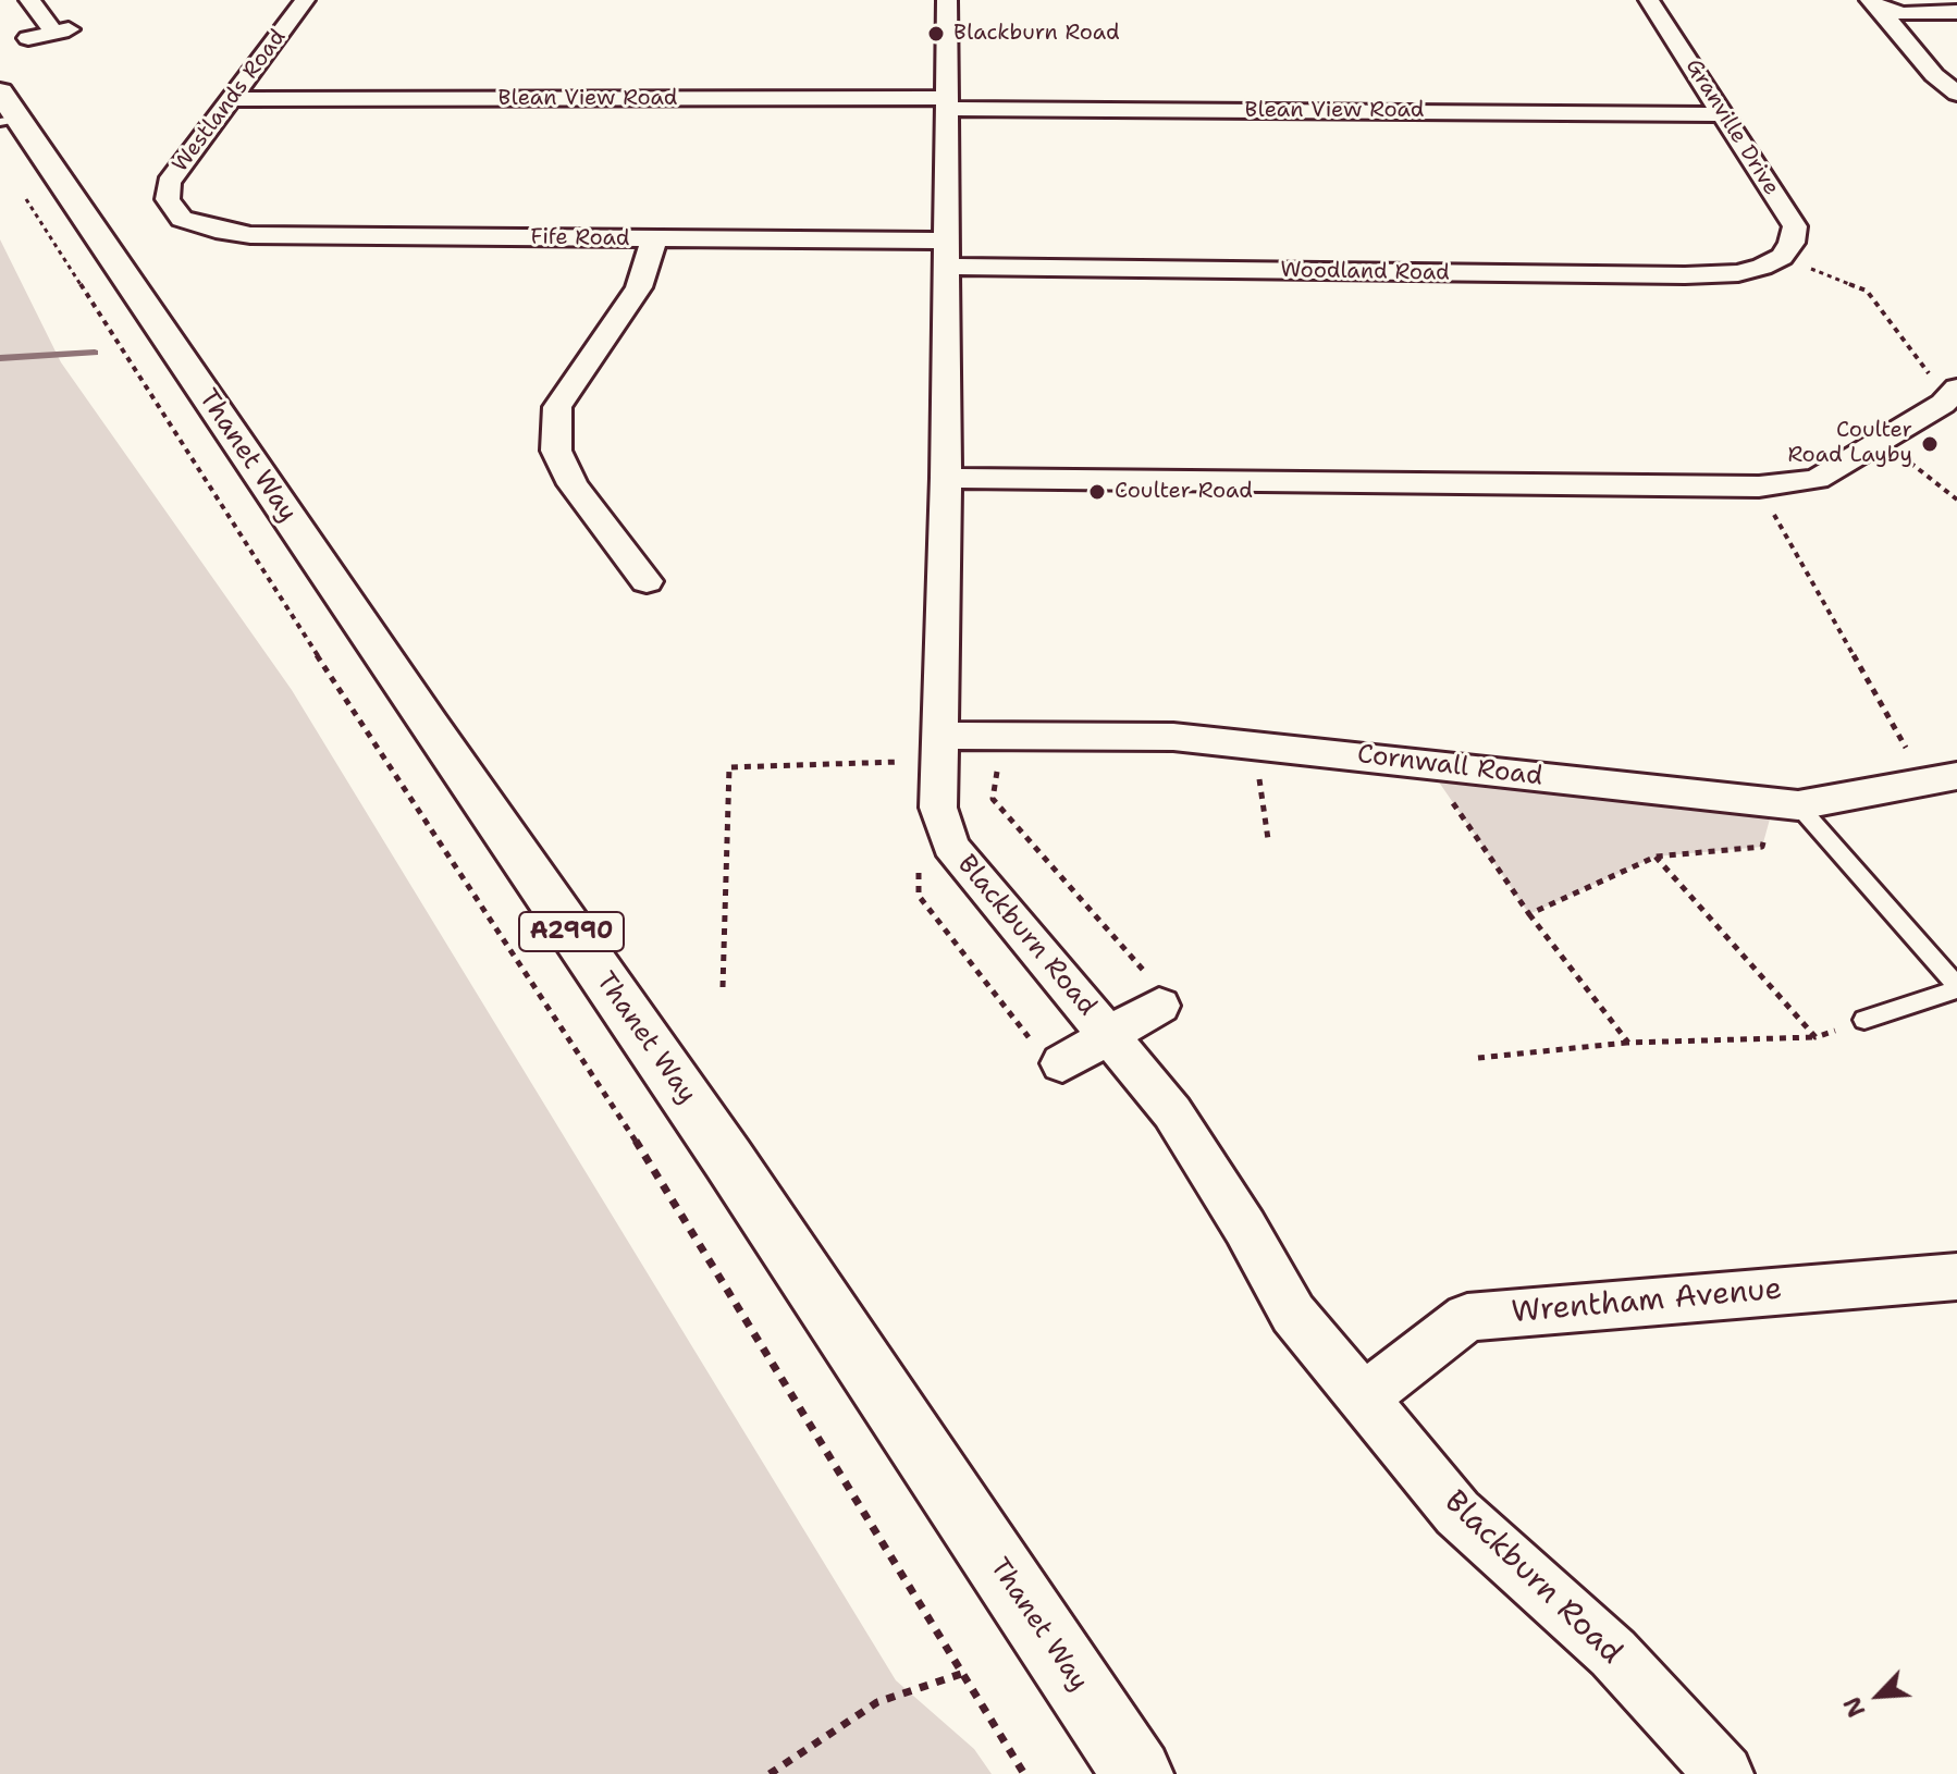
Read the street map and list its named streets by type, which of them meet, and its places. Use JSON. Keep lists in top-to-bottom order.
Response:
{
  "streets": {
    "main road": ["Thanet Way", "A2990"],
    "street": [
      "Blean View Road",
      "Westlands Road",
      "Granville Drive",
      "Fife Road",
      "Woodland Road",
      "Cornwall Road",
      "Blackburn Road",
      "Wrentham Avenue"
    ]
  },
  "crossings": [
    ["Blean View Road", "Westlands Road"],
    ["Blean View Road", "Granville Drive"],
    ["Blean View Road", "Blackburn Road"],
    ["Westlands Road", "Fife Road"],
    ["Granville Drive", "Woodland Road"],
    ["Fife Road", "Woodland Road"],
    ["Fife Road", "Blackburn Road"],
    ["Woodland Road", "Blackburn Road"],
    ["Cornwall Road", "Blackburn Road"],
    ["Blackburn Road", "Wrentham Avenue"]
  ],
  "places": ["Blackburn Road", "Coulter Road Layby", "Coulter Road"],
  "north": "bottom left"
}
